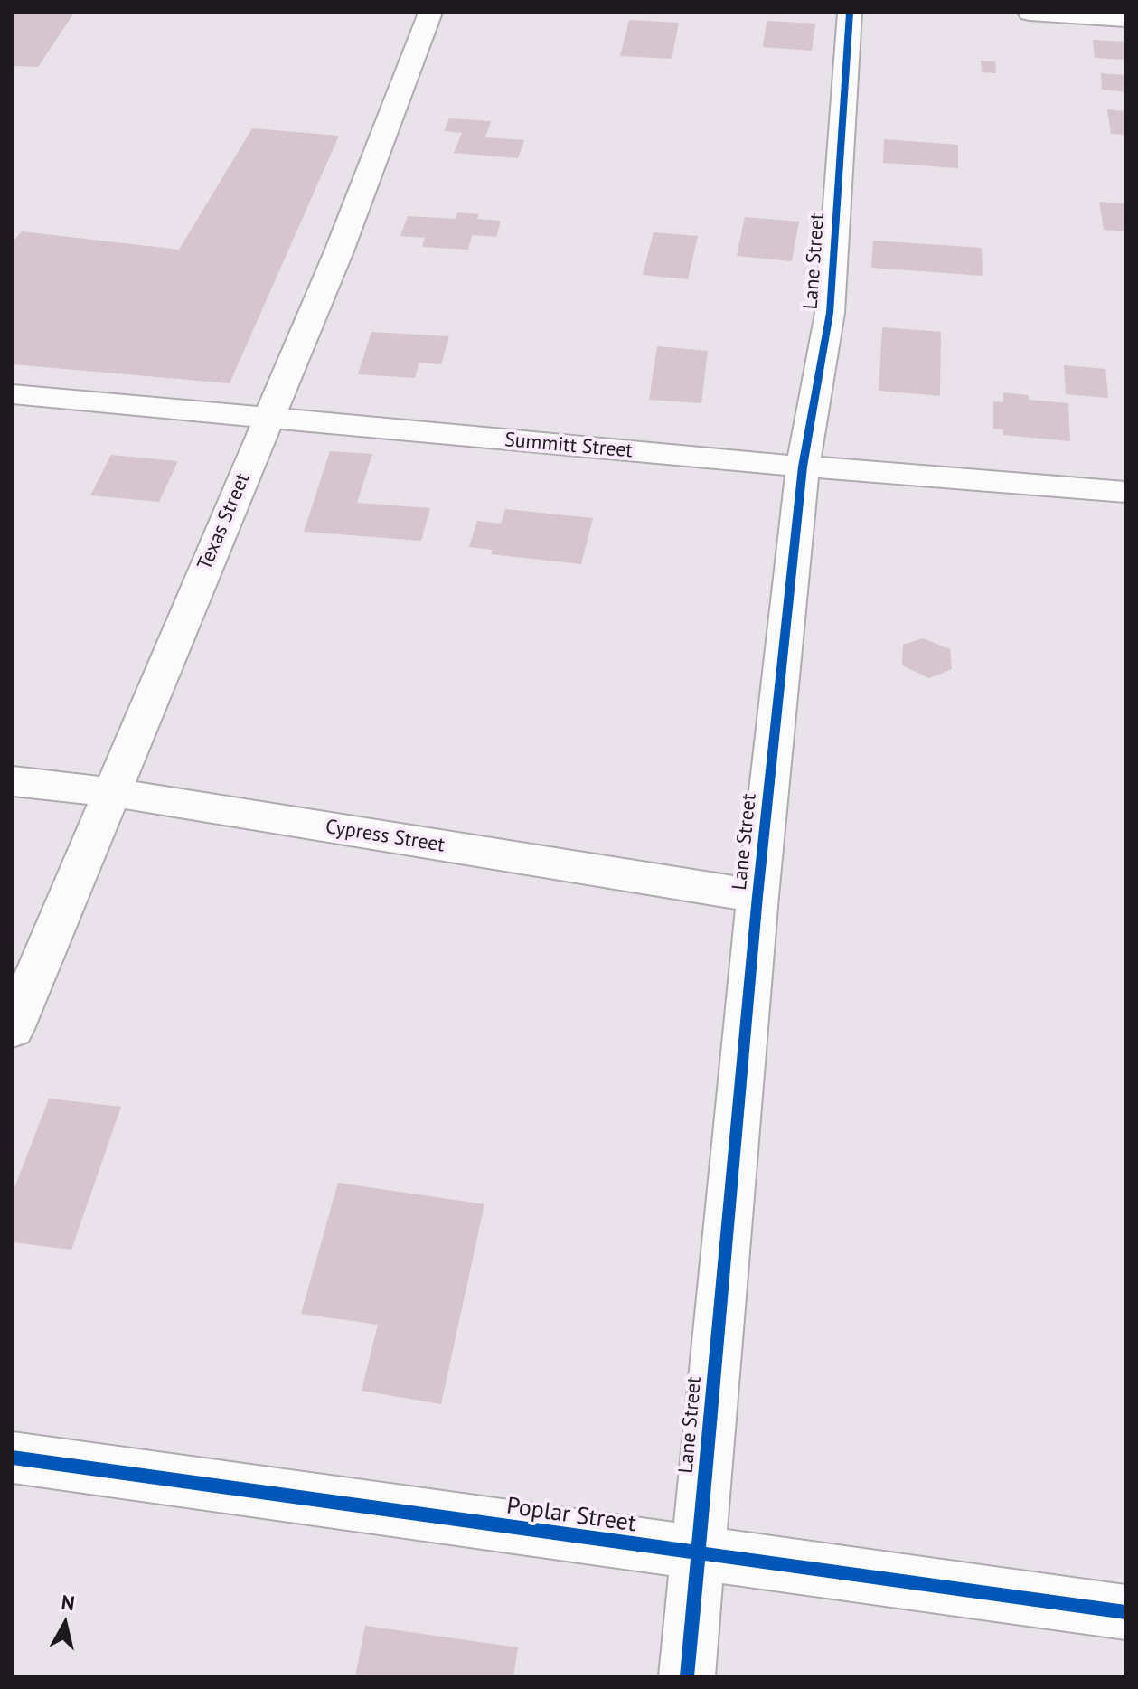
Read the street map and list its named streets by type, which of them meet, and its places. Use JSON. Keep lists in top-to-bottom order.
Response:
{
  "streets": {
    "street": [
      "Lane Street",
      "Summitt Street",
      "Texas Street",
      "Cypress Street",
      "Poplar Street"
    ]
  },
  "crossings": [
    ["Lane Street", "Summitt Street"],
    ["Lane Street", "Cypress Street"],
    ["Lane Street", "Poplar Street"],
    ["Summitt Street", "Texas Street"],
    ["Texas Street", "Cypress Street"]
  ],
  "north": "top"
}
